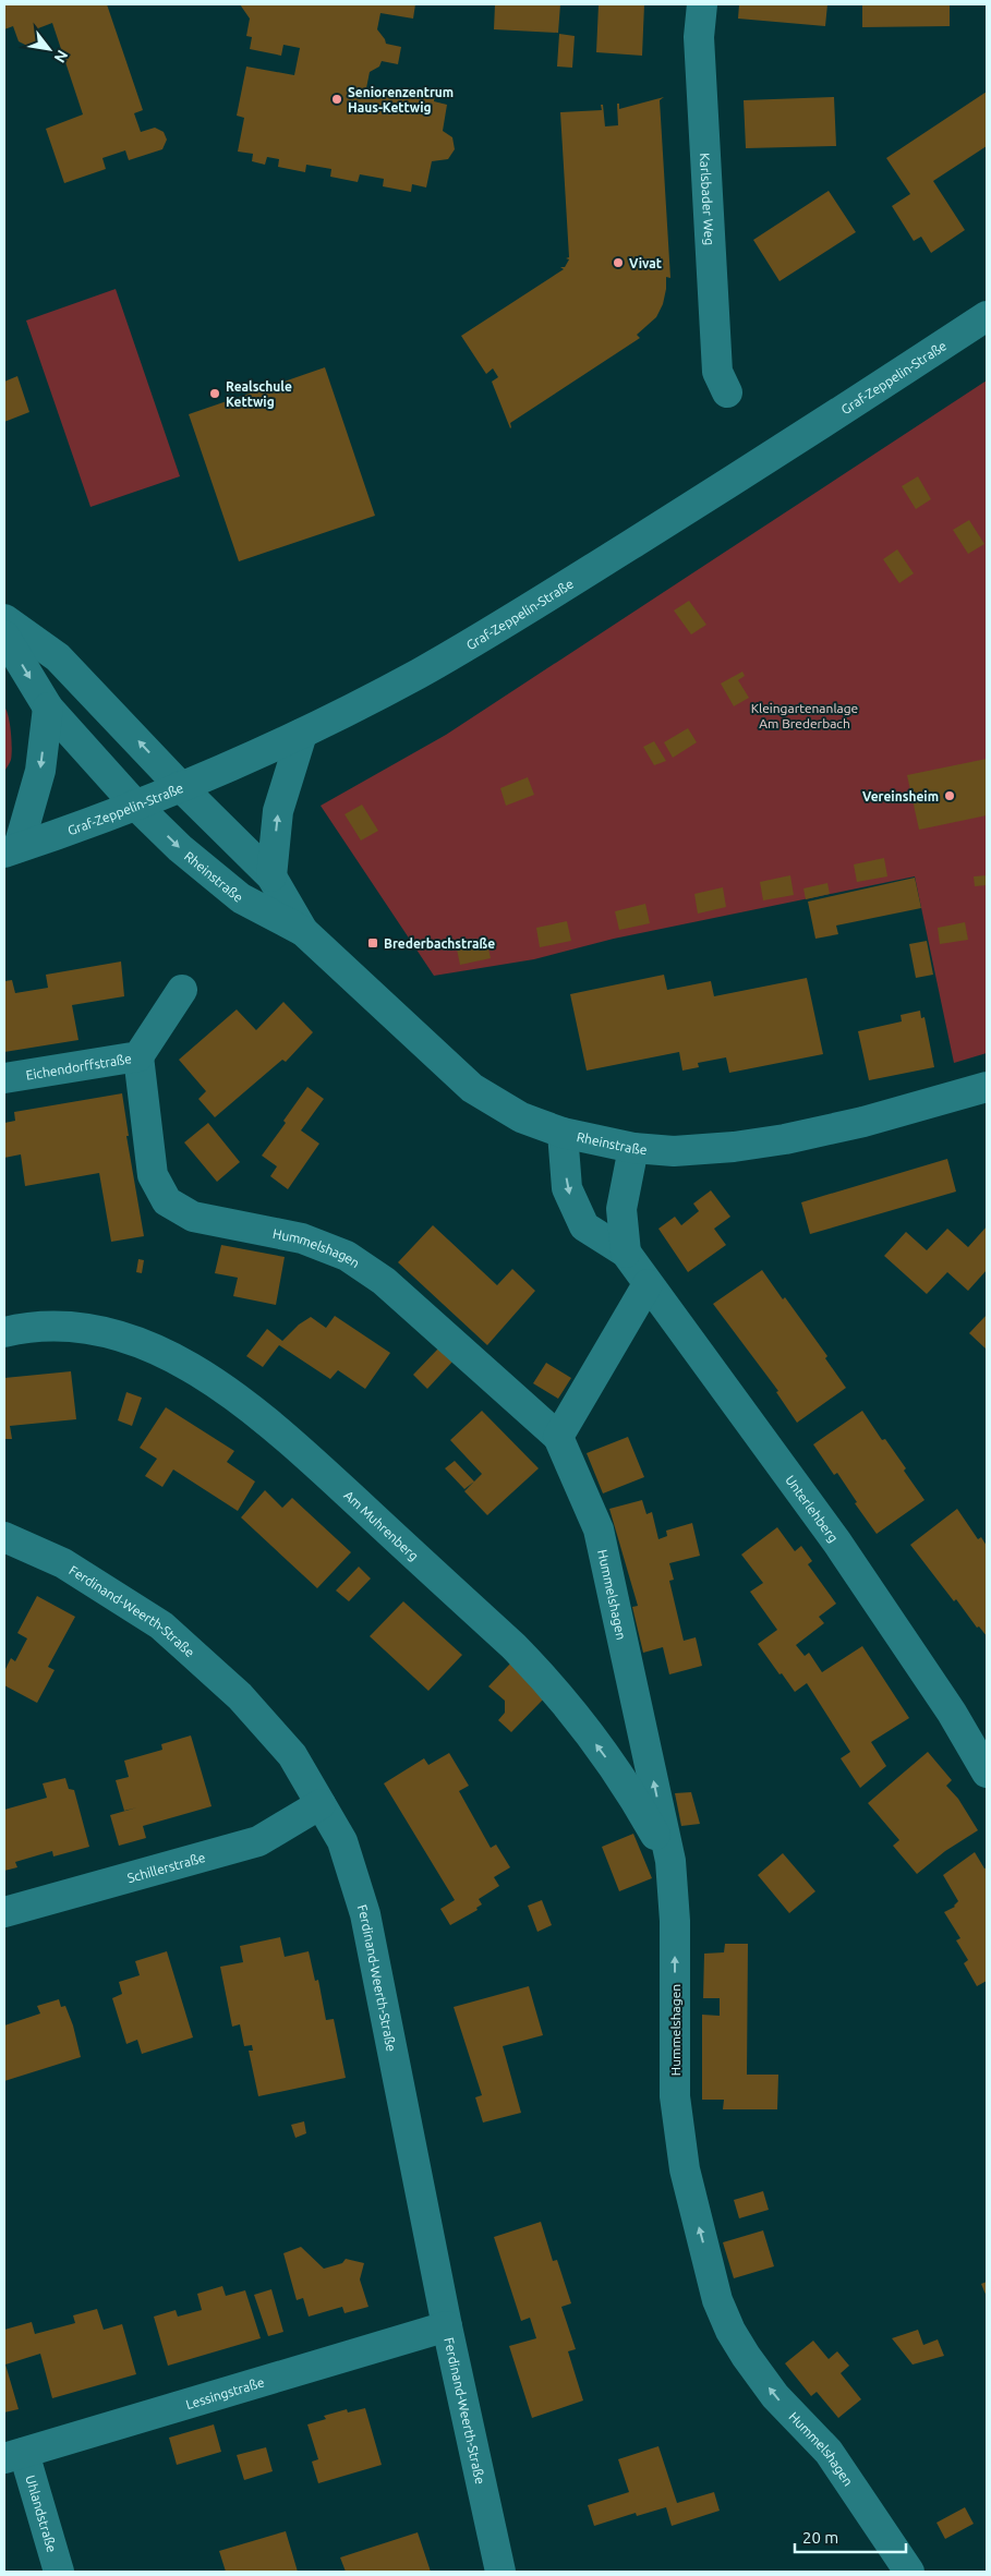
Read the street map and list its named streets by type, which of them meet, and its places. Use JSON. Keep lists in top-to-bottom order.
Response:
{
  "streets": {
    "street": [
      "Karlsbader Weg",
      "Graf-Zeppelin-Straße",
      "Rheinstraße",
      "Eichendorffstraße",
      "Hummelshagen",
      "Unterlehberg",
      "Am Muhrenberg",
      "Ferdinand-Weerth-Straße",
      "Schillerstraße",
      "Lessingstraße",
      "Uhlandstraße"
    ]
  },
  "crossings": [
    ["Graf-Zeppelin-Straße", "Rheinstraße"],
    ["Rheinstraße", "Unterlehberg"],
    ["Eichendorffstraße", "Hummelshagen"],
    ["Hummelshagen", "Am Muhrenberg"],
    ["Ferdinand-Weerth-Straße", "Schillerstraße"],
    ["Ferdinand-Weerth-Straße", "Lessingstraße"],
    ["Lessingstraße", "Uhlandstraße"]
  ],
  "one_way": ["Hummelshagen", "Am Muhrenberg"],
  "parks": ["Kleingartenanlage Am Brederbach"],
  "places": {
    "other": [
      "Seniorenzentrum Haus-Kettwig",
      "Vivat",
      "Realschule Kettwig",
      "Vereinsheim"
    ],
    "transit": ["Brederbachstraße"]
  },
  "scale_bar": "20 m",
  "north": "bottom right"
}
